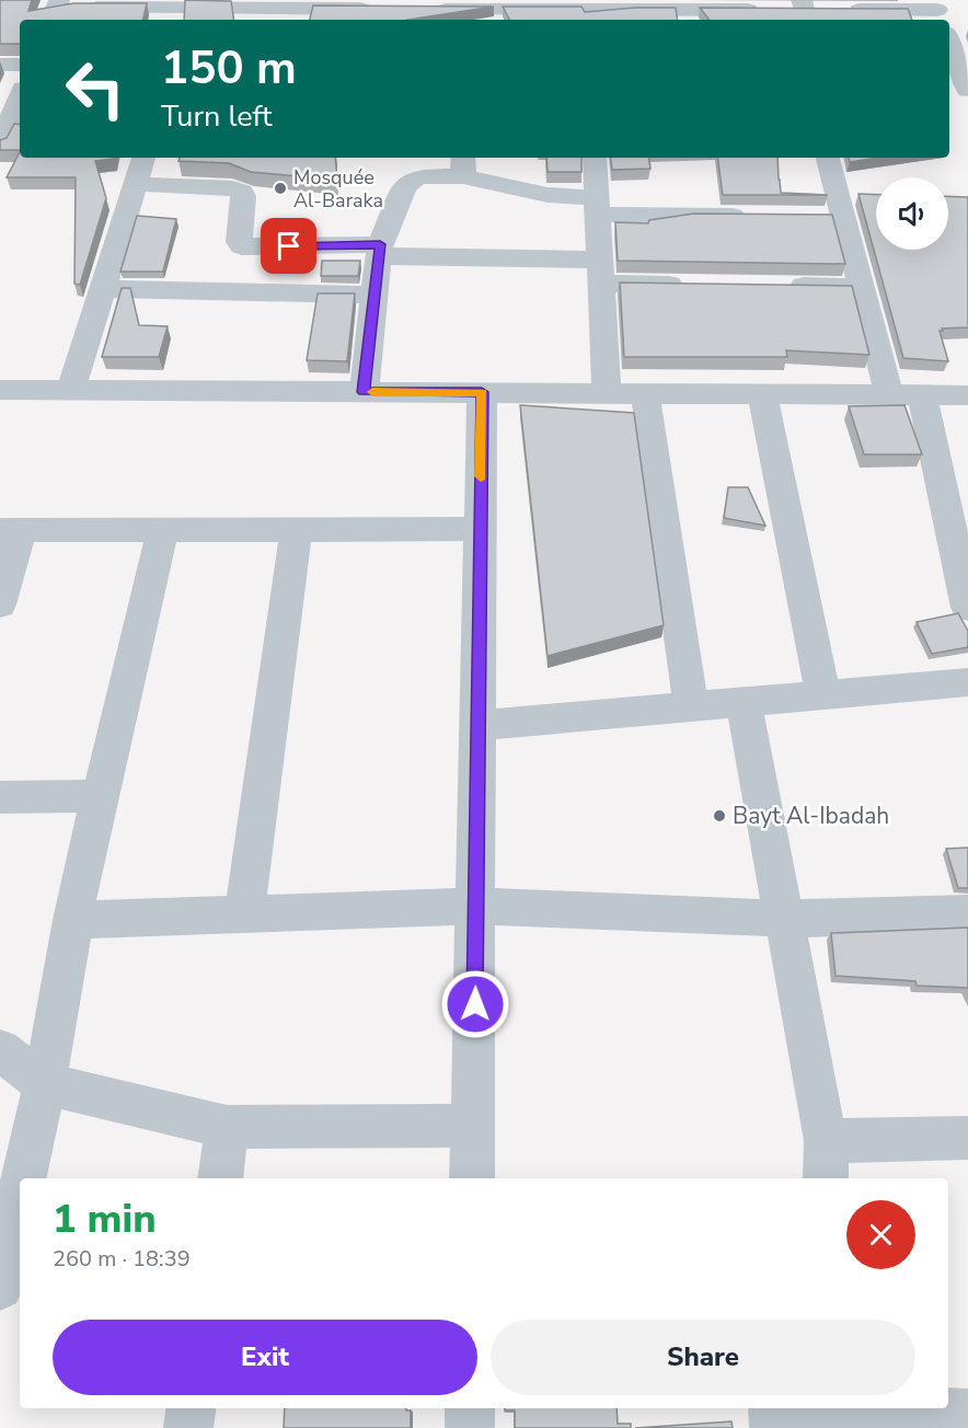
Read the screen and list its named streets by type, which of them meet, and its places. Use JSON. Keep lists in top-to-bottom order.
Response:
{
  "places": ["Mosquée Al-Baraka", "Bayt Al-Ibadah"],
  "page": {
    "turn": ["150 m", "Turn left"],
    "heading": ["1 min", "260 m · 18:39"],
    "buttons": ["Exit", "Share"]
  }
}
